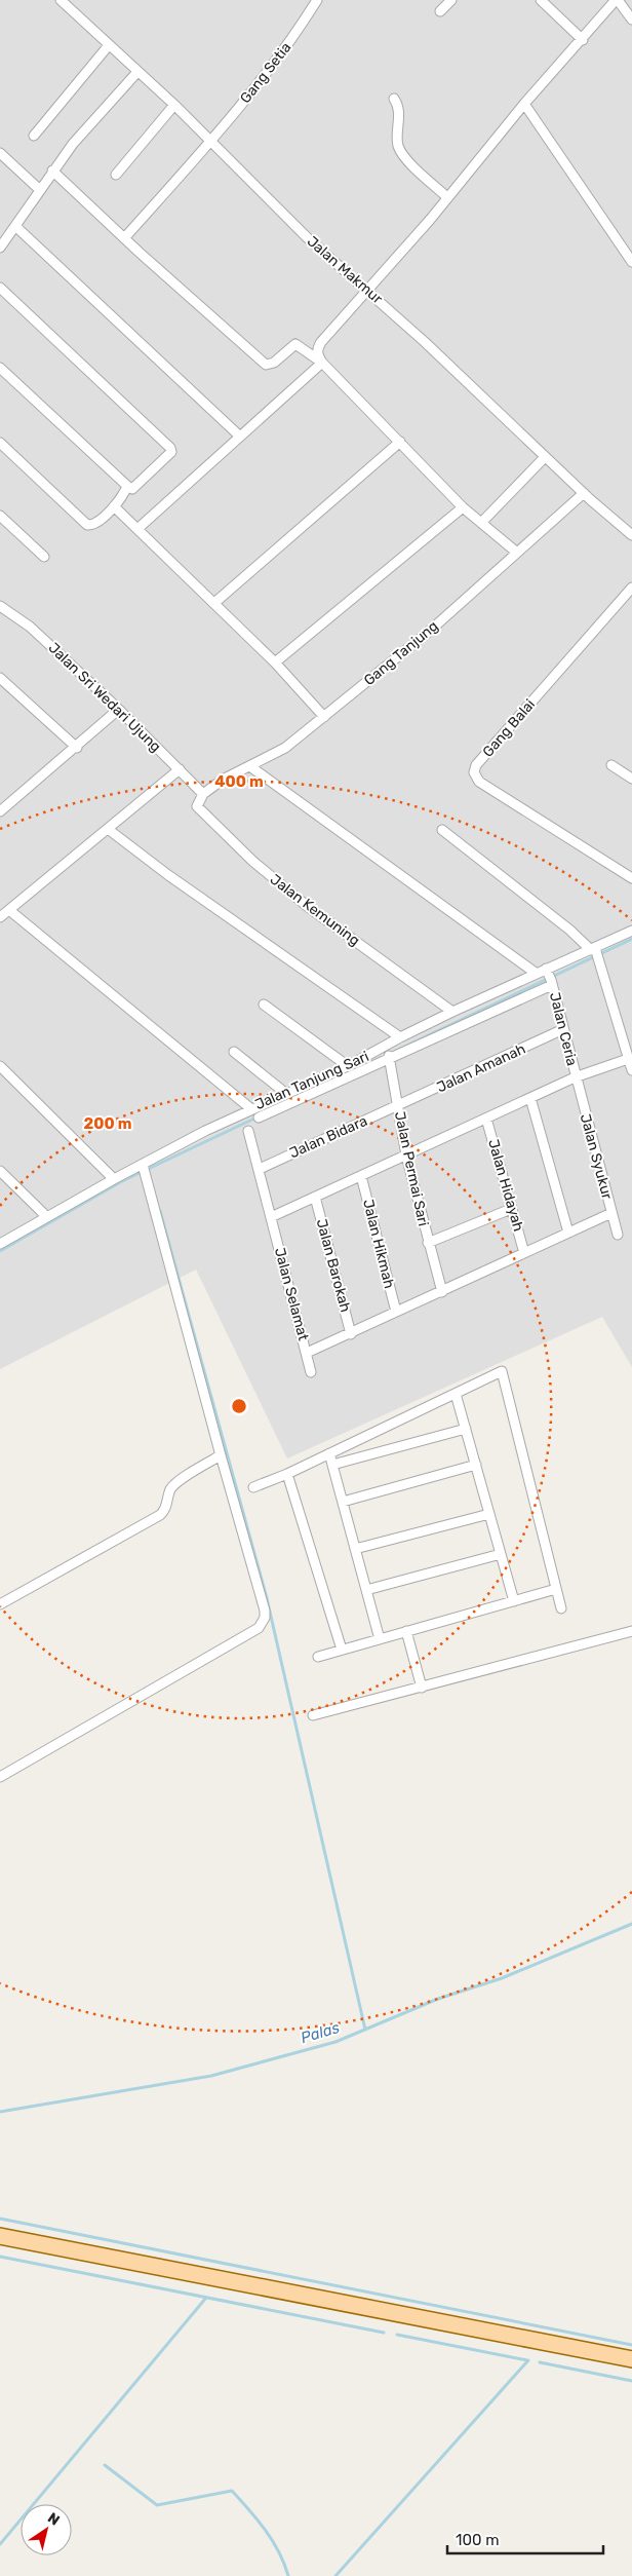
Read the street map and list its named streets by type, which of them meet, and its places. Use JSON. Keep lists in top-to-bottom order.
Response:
{
  "streets": {
    "street": [
      "Gang Setia",
      "Jalan Makmur",
      "Gang Tanjung",
      "Jalan Sri Wedari Ujung",
      "Gang Balai",
      "Jalan Kemuning",
      "Jalan Ceria",
      "Jalan Amanah",
      "Jalan Tanjung Sari",
      "Jalan Bidara",
      "Jalan Syukur",
      "Jalan Permai Sari",
      "Jalan Hidayah",
      "Jalan Hikmah",
      "Jalan Barokah",
      "Jalan Selamat"
    ]
  },
  "crossings": [
    ["Gang Setia", "Jalan Makmur"],
    ["Jalan Makmur", "Gang Tanjung"],
    ["Gang Tanjung", "Jalan Sri Wedari Ujung"],
    ["Gang Tanjung", "Jalan Kemuning"],
    ["Jalan Sri Wedari Ujung", "Jalan Kemuning"],
    ["Jalan Kemuning", "Jalan Tanjung Sari"],
    ["Jalan Ceria", "Jalan Amanah"],
    ["Jalan Ceria", "Jalan Tanjung Sari"],
    ["Jalan Ceria", "Jalan Syukur"],
    ["Jalan Amanah", "Jalan Bidara"],
    ["Jalan Amanah", "Jalan Permai Sari"],
    ["Jalan Tanjung Sari", "Jalan Permai Sari"],
    ["Jalan Bidara", "Jalan Permai Sari"],
    ["Jalan Bidara", "Jalan Selamat"]
  ],
  "water": ["Palas"],
  "scale_bar": "100 m",
  "north": "top right",
  "rings": ["400 m", "200 m"]
}
